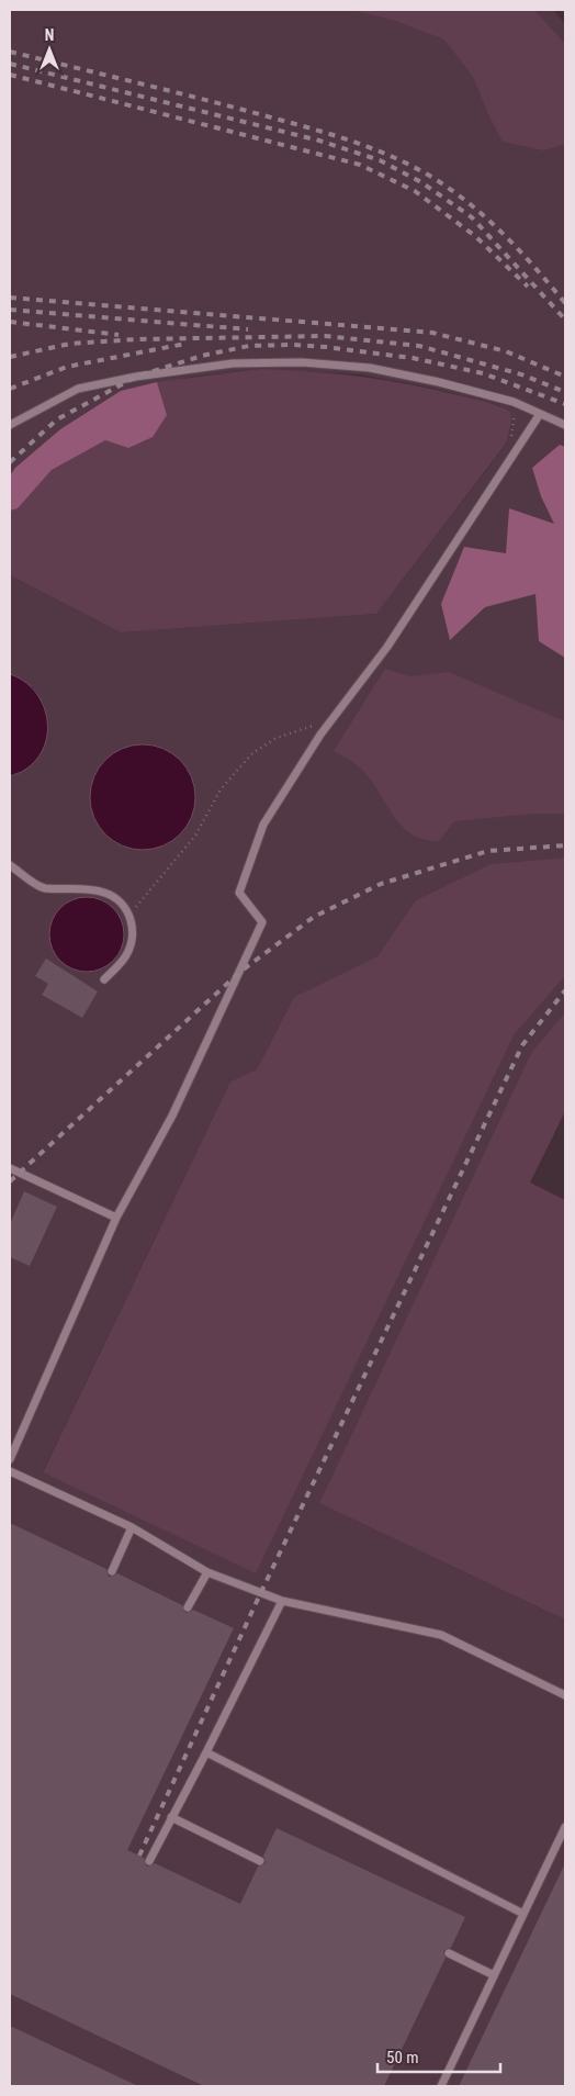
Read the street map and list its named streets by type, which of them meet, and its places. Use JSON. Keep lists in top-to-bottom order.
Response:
{
  "scale_bar": "50 m",
  "north": "top"
}
